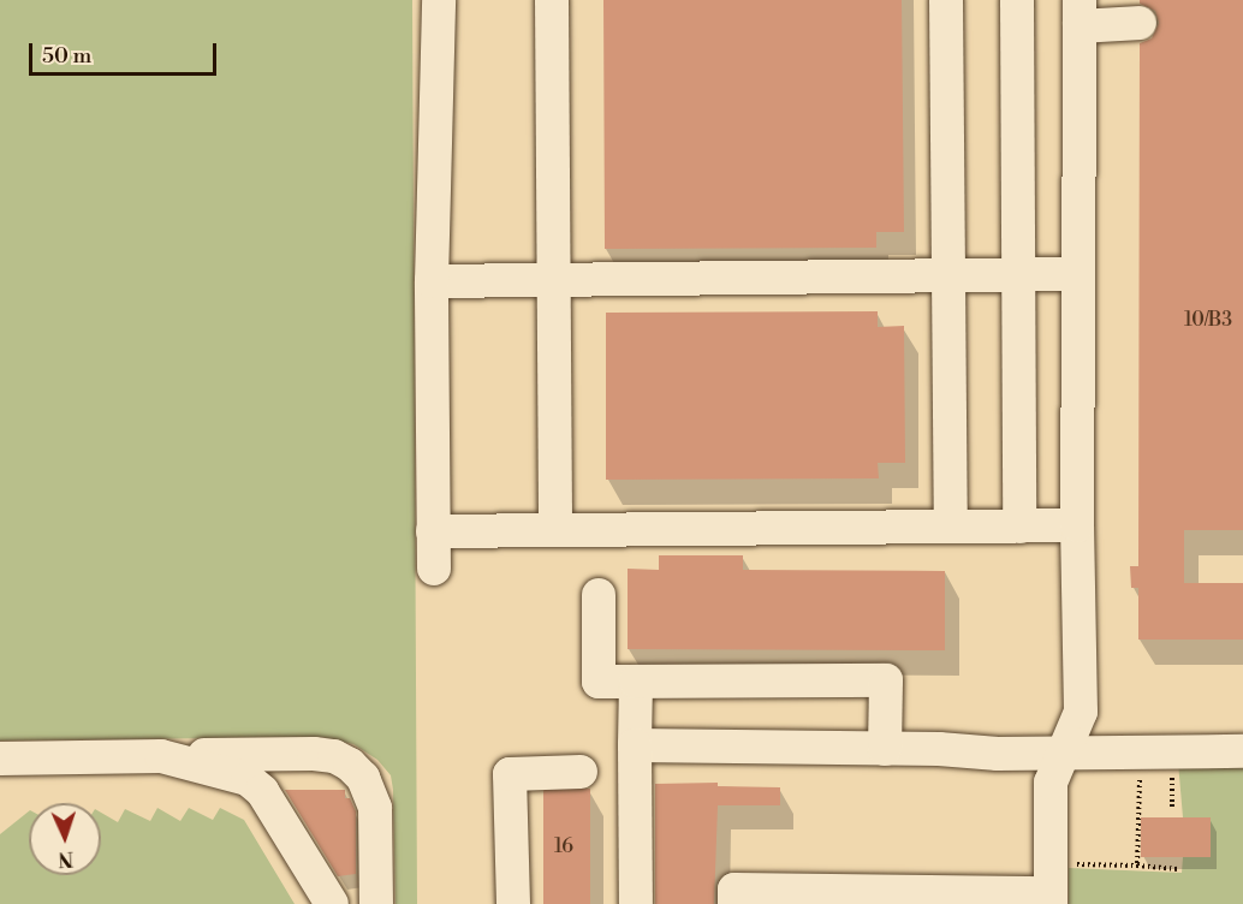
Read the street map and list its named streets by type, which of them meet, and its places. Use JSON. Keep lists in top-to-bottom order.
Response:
{
  "house_numbers": ["10/B3", "16"],
  "scale_bar": "50 m",
  "north": "bottom"
}
